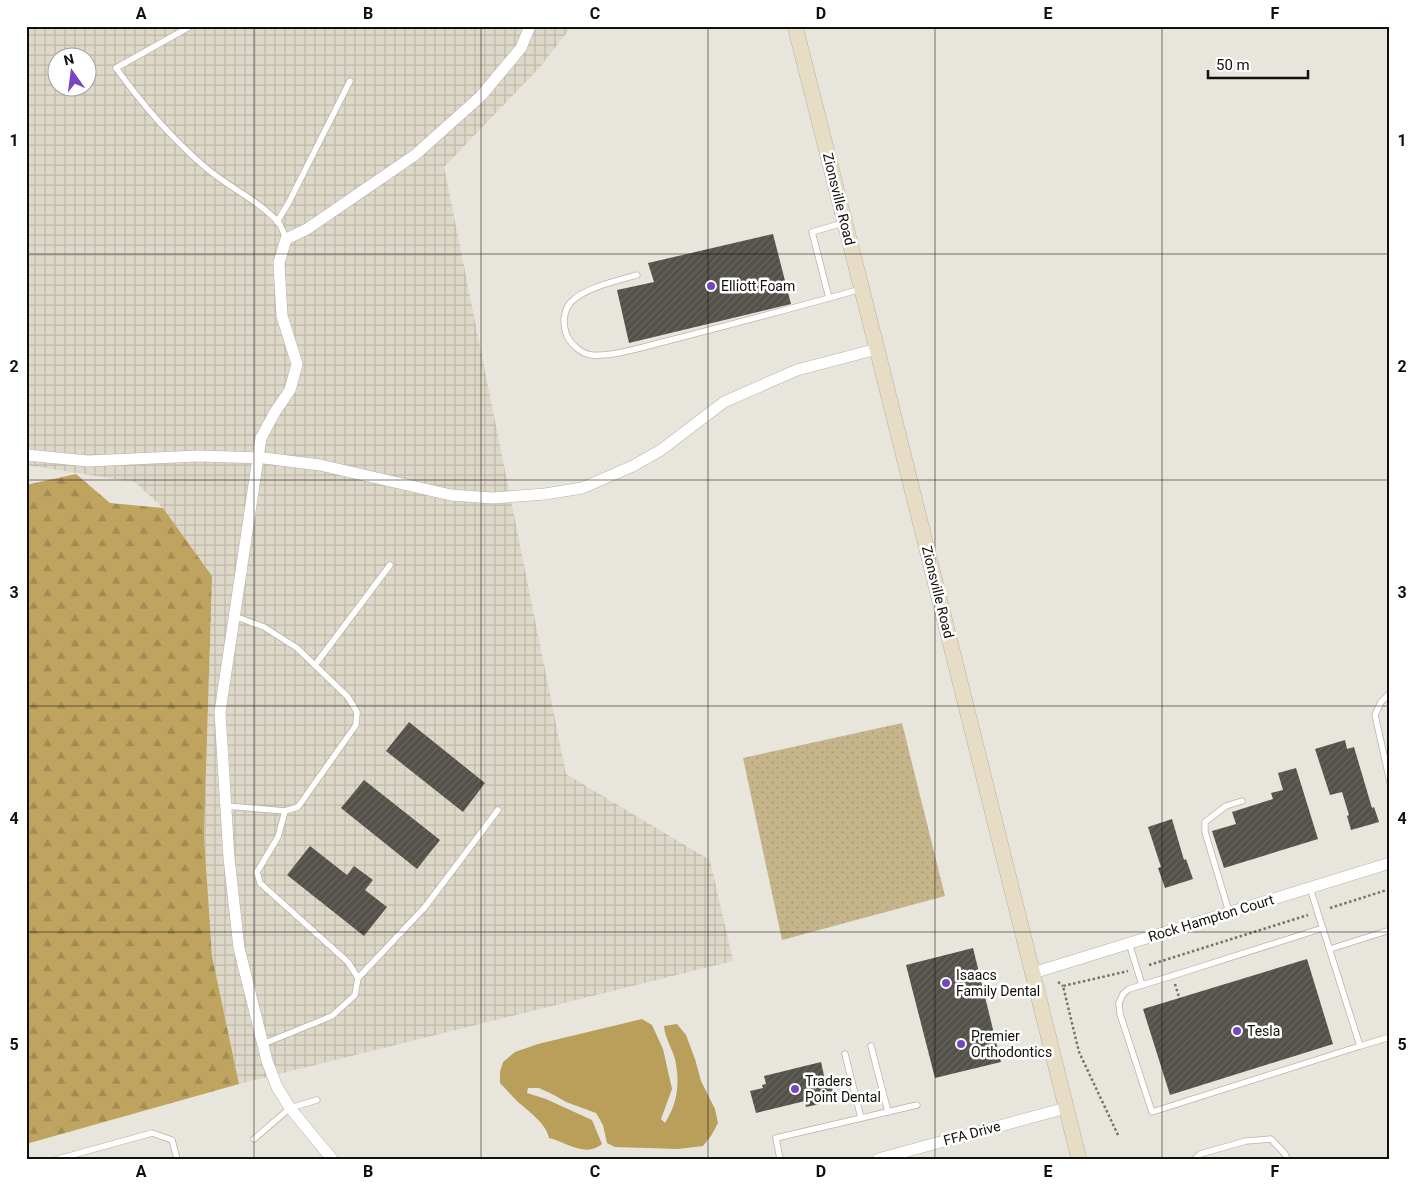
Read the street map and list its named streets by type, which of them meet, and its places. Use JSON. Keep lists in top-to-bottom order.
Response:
{
  "streets": {
    "main road": ["Zionsville Road"],
    "street": ["Rock Hampton Court", "FFA Drive"]
  },
  "crossings": [
    ["Zionsville Road", "Rock Hampton Court"],
    ["Zionsville Road", "FFA Drive"]
  ],
  "places": [
    "Elliott Foam",
    "Isaacs Family Dental",
    "Tesla",
    "Premier Orthodontics",
    "Traders Point Dental"
  ],
  "scale_bar": "50 m",
  "north": "top",
  "grid": {
    "columns": [
      "A",
      "B",
      "C",
      "D",
      "E",
      "F"
    ],
    "rows": [
      "1",
      "2",
      "3",
      "4",
      "5"
    ]
  }
}
